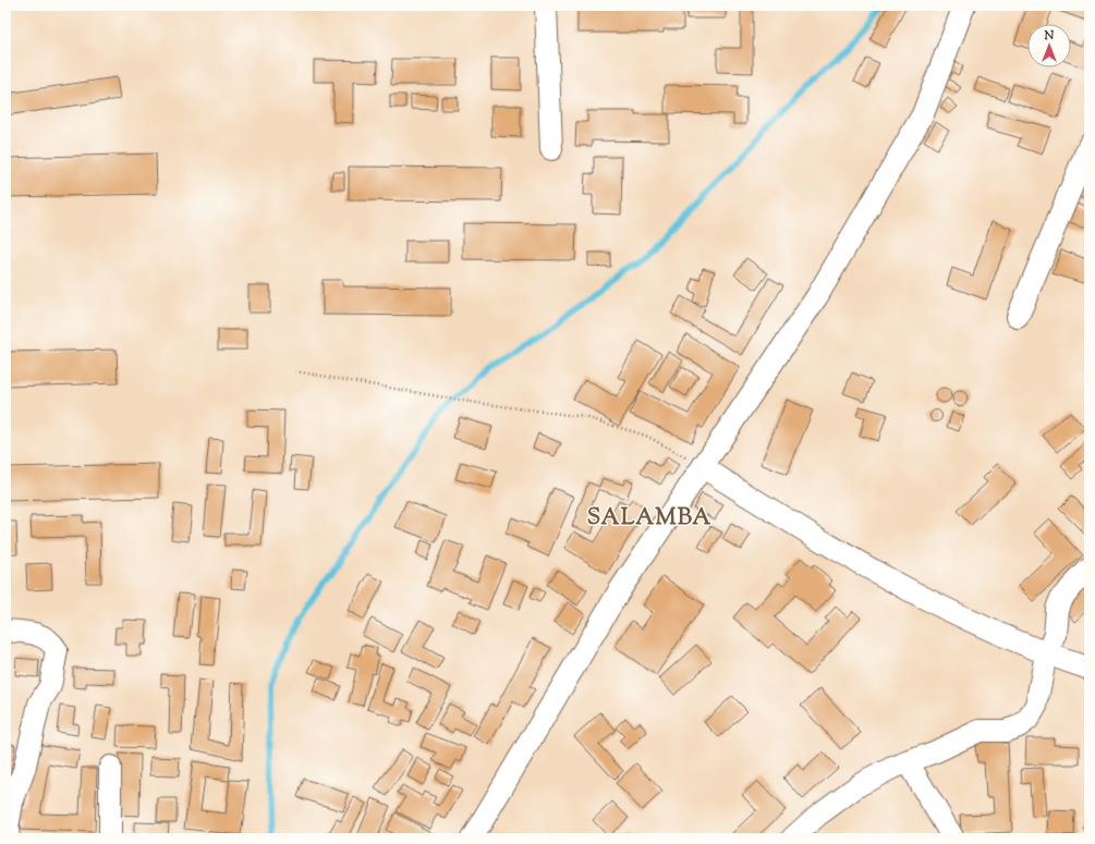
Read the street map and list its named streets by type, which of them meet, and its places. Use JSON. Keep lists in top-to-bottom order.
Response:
{
  "districts": ["SALAMBA"],
  "north": "top"
}
